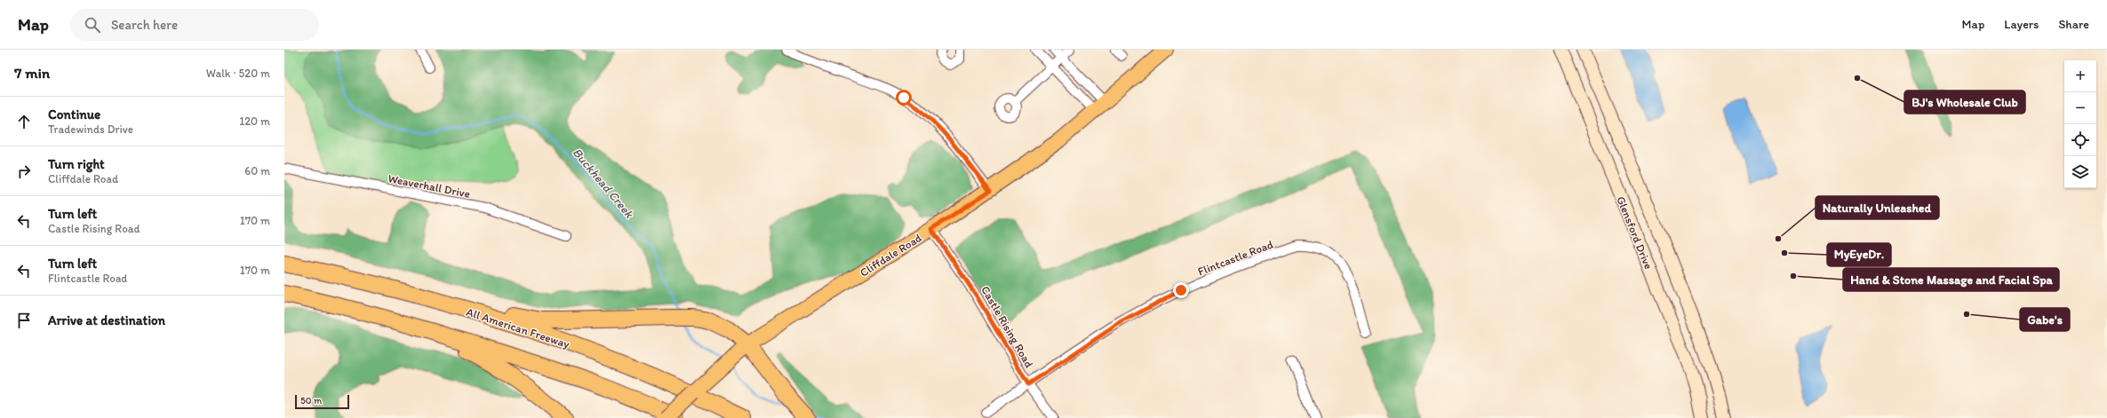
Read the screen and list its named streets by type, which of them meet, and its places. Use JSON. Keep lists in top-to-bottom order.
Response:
{
  "streets": {
    "highway": ["All American Freeway"],
    "main road": ["Glensford Drive", "Cliffdale Road"],
    "street": ["Weaverhall Drive", "Flintcastle Road", "Castle Rising Road"]
  },
  "crossings": [
    ["Cliffdale Road", "Castle Rising Road"],
    ["Flintcastle Road", "Castle Rising Road"]
  ],
  "water": ["Buckhead Creek"],
  "places": [
    "BJ's Wholesale Club",
    "Naturally Unleashed",
    "MyEyeDr.",
    "Hand & Stone Massage and Facial Spa",
    "Gabe's"
  ],
  "scale_bar": "50 m",
  "page": {
    "header": "Map",
    "search": "Search here",
    "nav": ["Map", "Layers", "Share"],
    "heading": ["7 min", "Walk · 520 m"],
    "map_buttons": ["+", "−"],
    "list": [
      ["Continue", "Tradewinds Drive", "120 m"],
      ["Turn right", "Cliffdale Road", "60 m"],
      ["Turn left", "Castle Rising Road", "170 m"],
      ["Turn left", "Flintcastle Road", "170 m"],
      "Arrive at destination"
    ],
    "scale": "50 m"
  }
}
